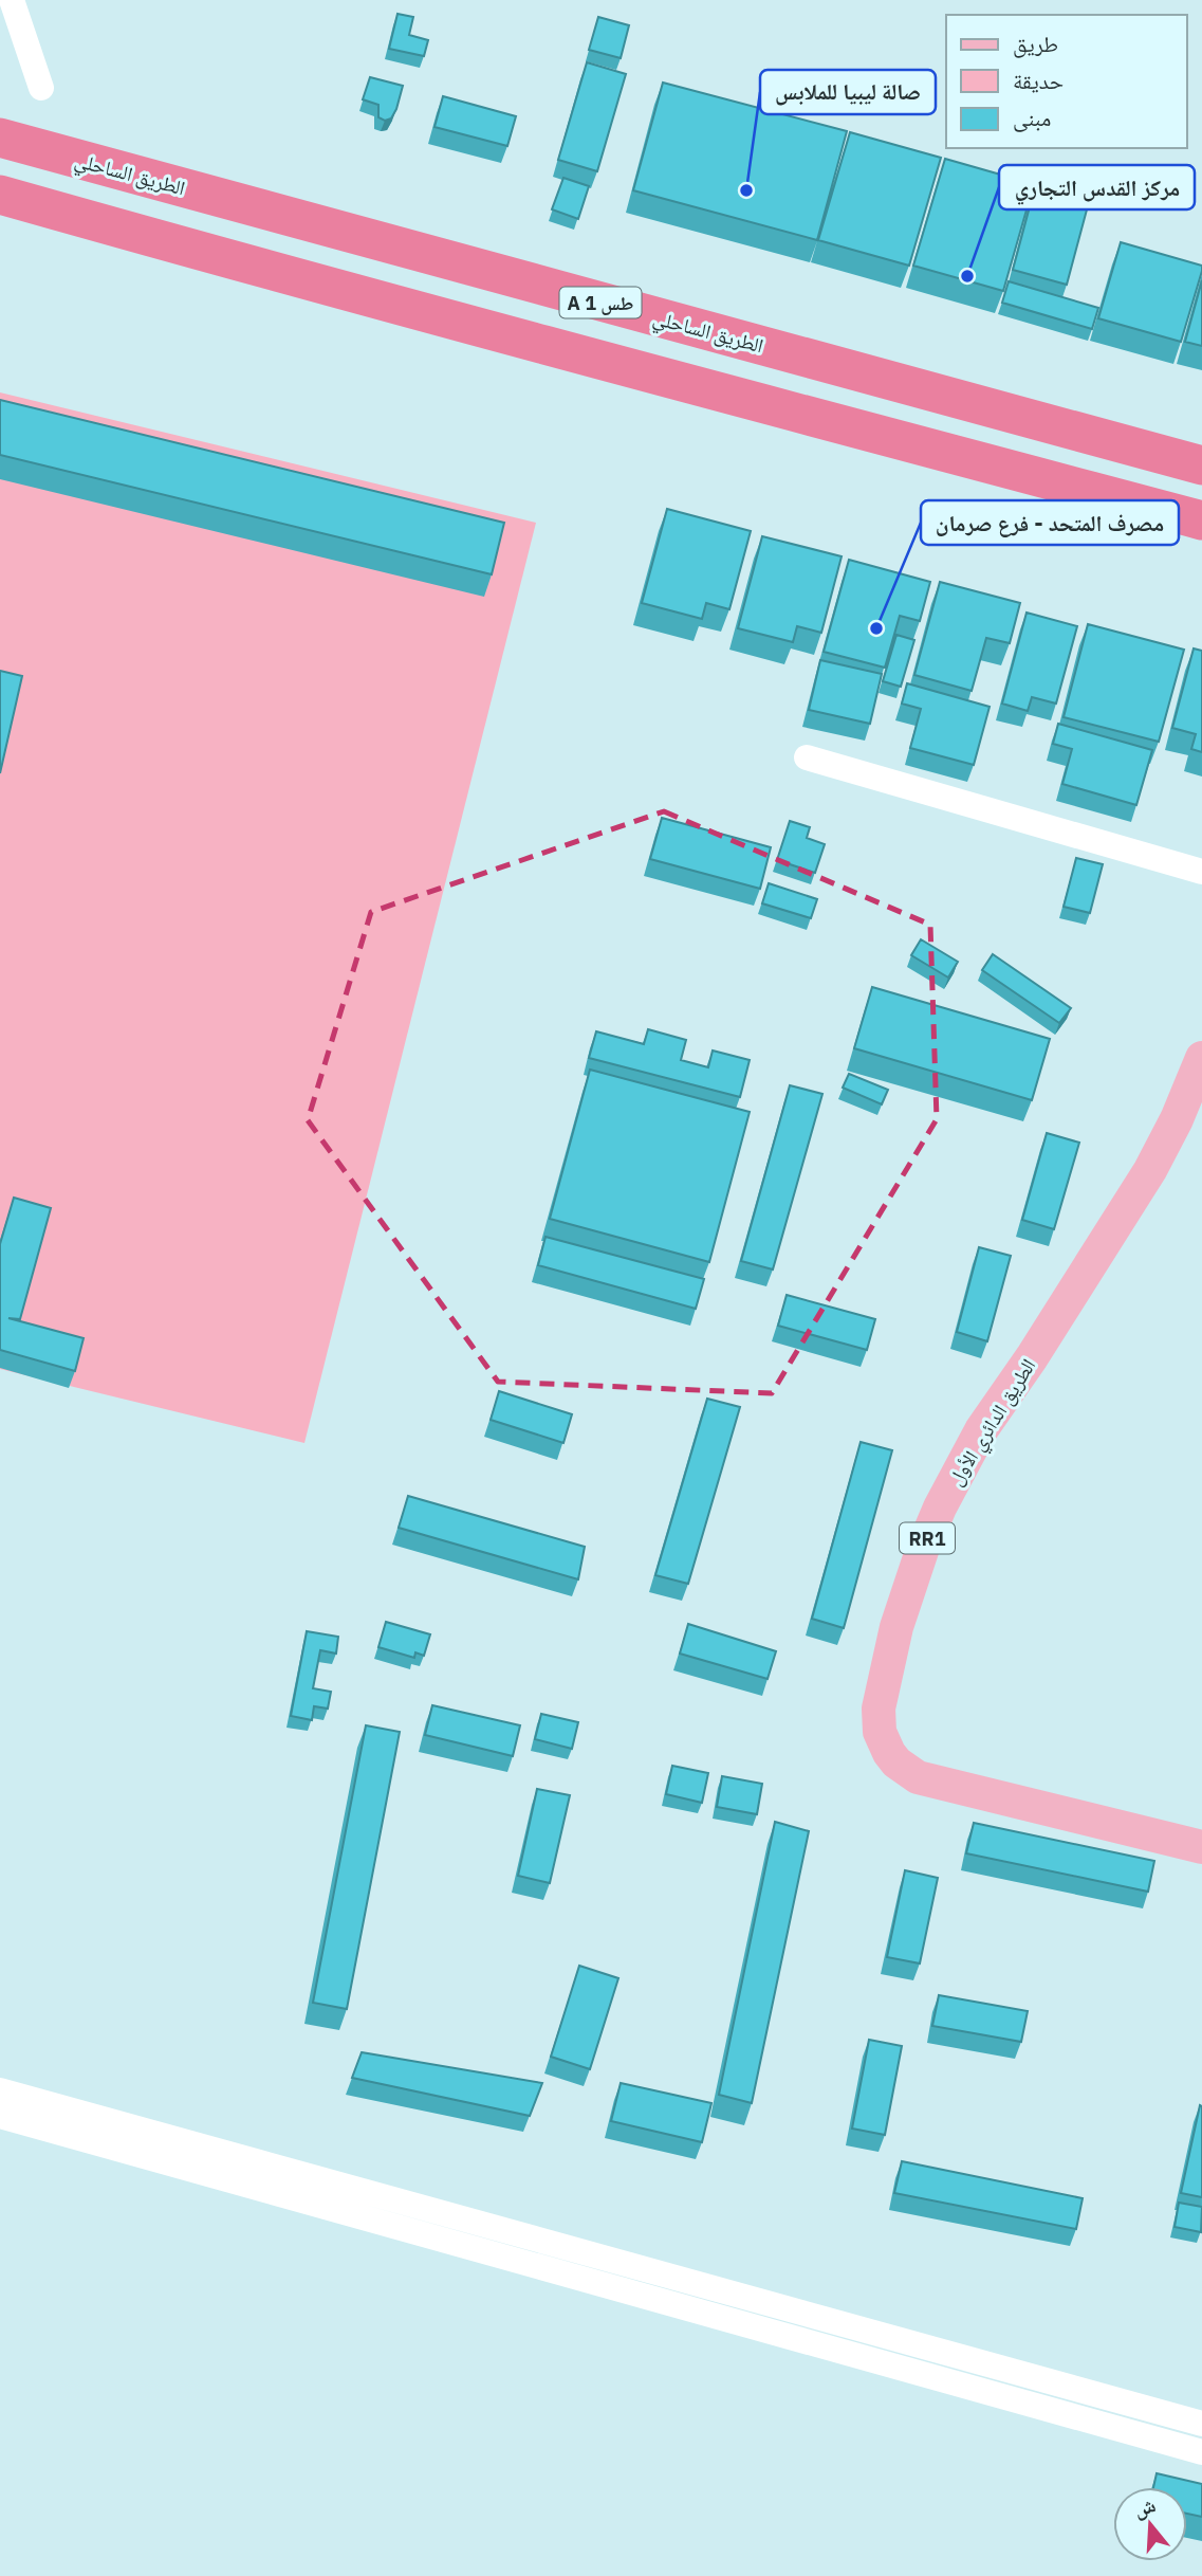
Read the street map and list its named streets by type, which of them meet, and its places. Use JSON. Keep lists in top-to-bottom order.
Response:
{
  "streets": {
    "highway": ["الطريق الساحلي", "A 1 طس"],
    "main road": ["الطريق الدائري الأول", "RR1"]
  },
  "places": ["صالة ليبيا للملابس", "مركز القدس التجاري", "مصرف المتحد - فرع صرمان"],
  "legend": ["طريق", "حديقة", "مبنى"],
  "north": "top"
}
